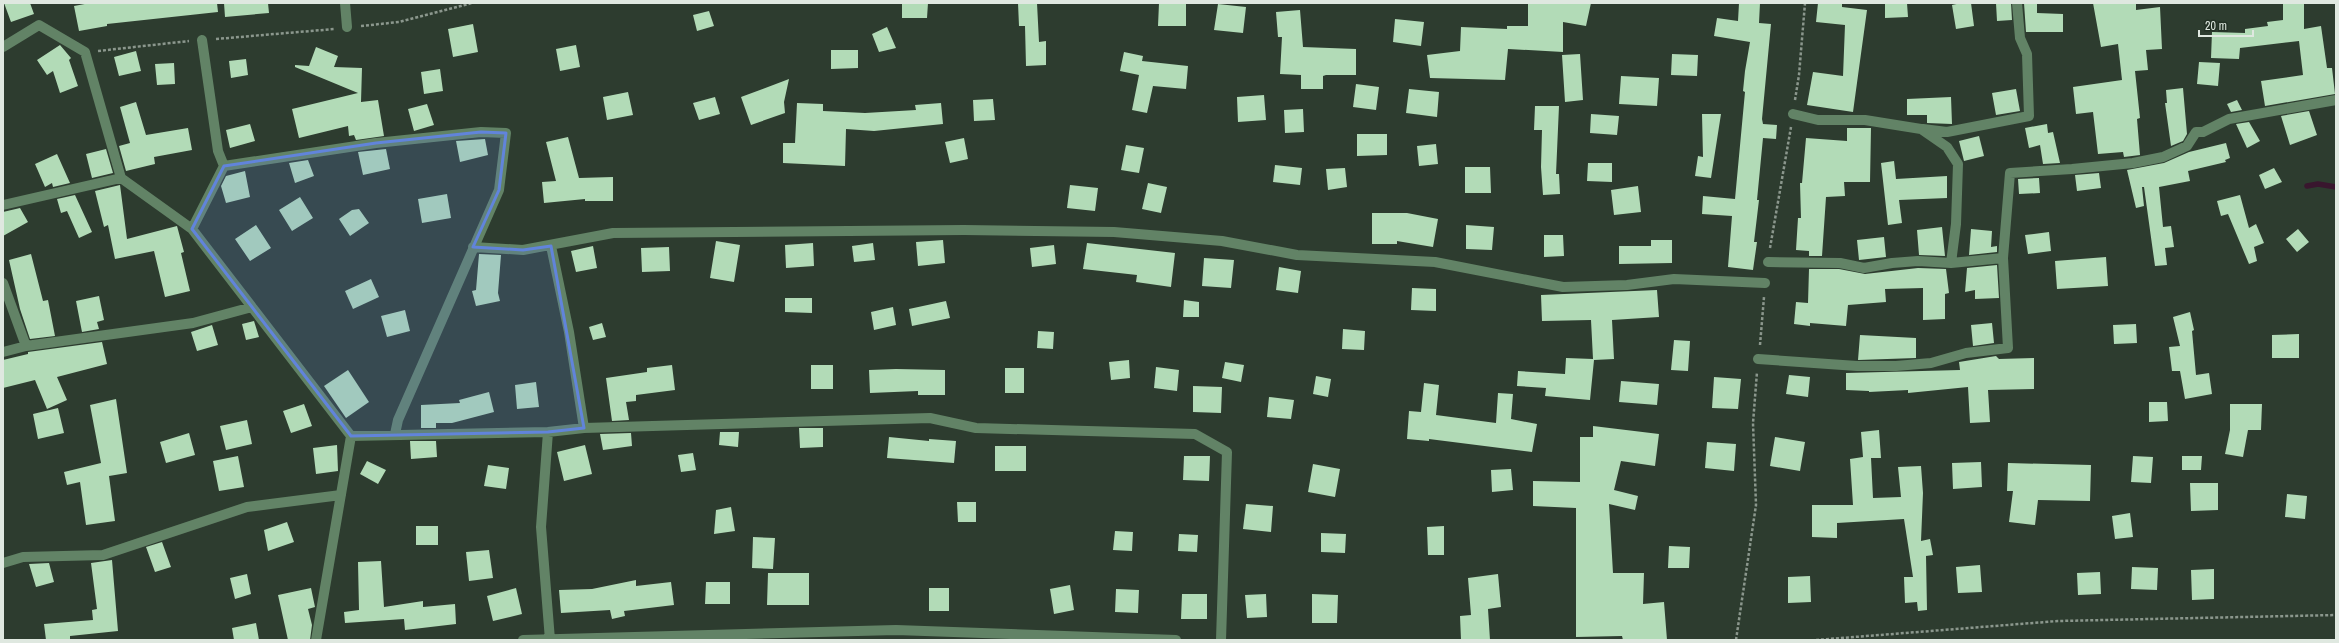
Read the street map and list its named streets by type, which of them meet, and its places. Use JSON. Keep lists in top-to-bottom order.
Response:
{
  "scale_bar": "20 m"
}
